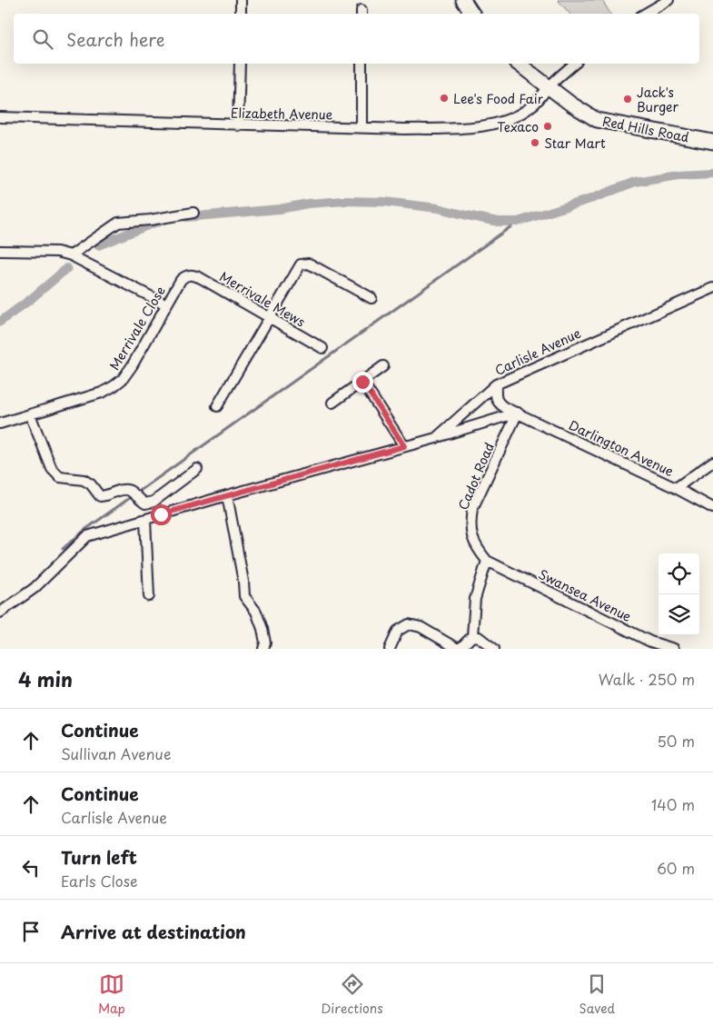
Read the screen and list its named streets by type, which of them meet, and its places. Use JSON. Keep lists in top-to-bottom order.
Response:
{
  "streets": {
    "main road": ["Red Hills Road"],
    "street": [
      "Elizabeth Avenue",
      "Merrivale Mews",
      "Merrivale Close",
      "Carlisle Avenue",
      "Darlington Avenue",
      "Cadot Road",
      "Swansea Avenue"
    ]
  },
  "crossings": [
    ["Elizabeth Avenue", "Red Hills Road"],
    ["Merrivale Mews", "Merrivale Close"],
    ["Carlisle Avenue", "Darlington Avenue"],
    ["Darlington Avenue", "Cadot Road"],
    ["Cadot Road", "Swansea Avenue"]
  ],
  "places": [
    "Lee's Food Fair",
    "Jack's Burger",
    "Texaco",
    "Star Mart"
  ],
  "page": {
    "search": "Search here",
    "heading": ["4 min", "Walk · 250 m"],
    "list": [
      ["Continue", "Sullivan Avenue", "50 m"],
      ["Continue", "Carlisle Avenue", "140 m"],
      ["Turn left", "Earls Close", "60 m"],
      "Arrive at destination"
    ],
    "nav": ["Map", "Directions", "Saved"]
  }
}
